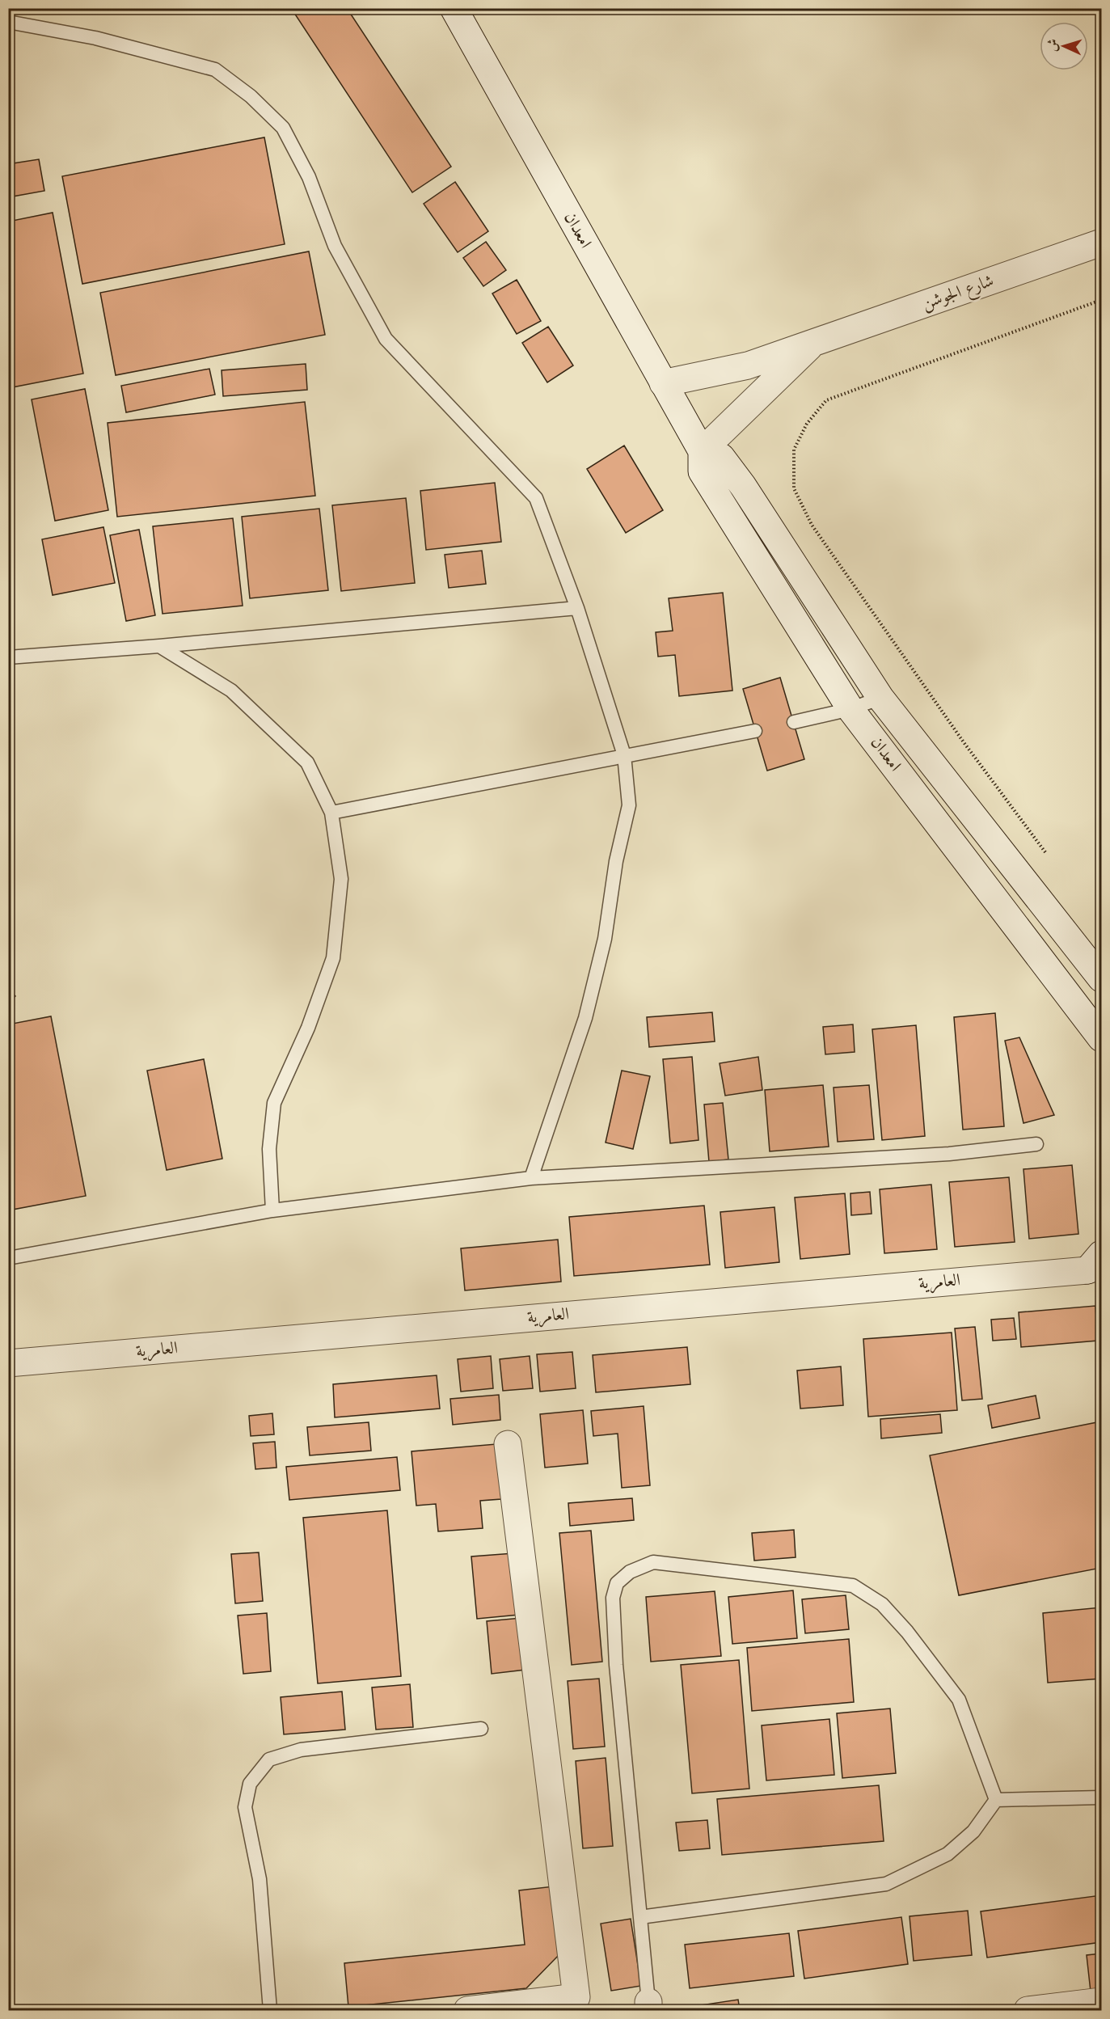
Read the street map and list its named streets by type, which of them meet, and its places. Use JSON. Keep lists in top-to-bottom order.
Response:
{
  "streets": {
    "street": ["امعدان", "شارع الجوشن", "العامرية"]
  },
  "crossings": [
    ["امعدان", "شارع الجوشن"]
  ],
  "north": "left"
}
